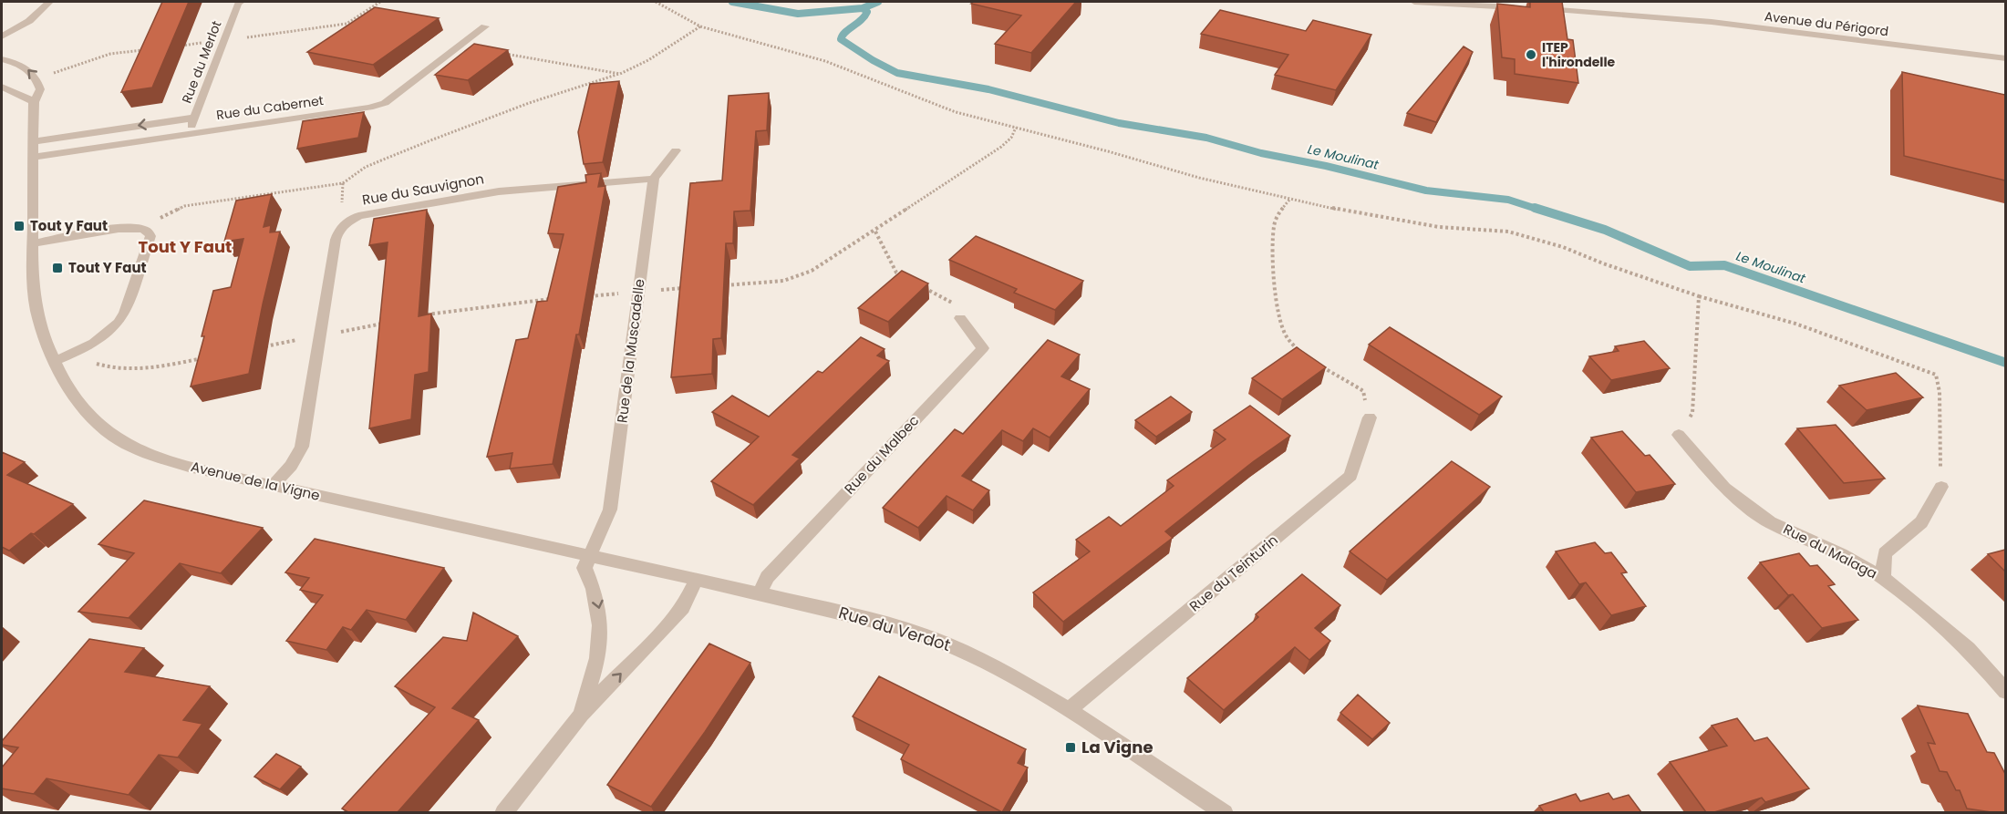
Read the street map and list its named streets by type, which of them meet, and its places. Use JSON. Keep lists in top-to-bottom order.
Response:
{
  "streets": {
    "street": [
      "Avenue du Périgord",
      "Rue du Merlot",
      "Rue du Cabernet",
      "Rue du Sauvignon",
      "Rue de la Muscadelle",
      "Rue du Malbec",
      "Avenue de la Vigne",
      "Rue du Malaga",
      "Rue du Teinturin",
      "Rue du Verdot"
    ]
  },
  "crossings": [
    ["Rue du Merlot", "Rue du Cabernet"],
    ["Rue du Cabernet", "Avenue de la Vigne"],
    ["Rue du Sauvignon", "Rue de la Muscadelle"],
    ["Rue du Sauvignon", "Avenue de la Vigne"],
    ["Rue de la Muscadelle", "Avenue de la Vigne"],
    ["Rue de la Muscadelle", "Rue du Verdot"],
    ["Rue du Malbec", "Rue du Verdot"],
    ["Avenue de la Vigne", "Rue du Verdot"],
    ["Rue du Teinturin", "Rue du Verdot"]
  ],
  "districts": ["Tout Y Faut"],
  "water": ["Le Moulinat"],
  "places": {
    "other": ["ITEP l'hirondelle"],
    "transit": ["Tout y Faut", "Tout Y Faut", "La Vigne"]
  }
}
